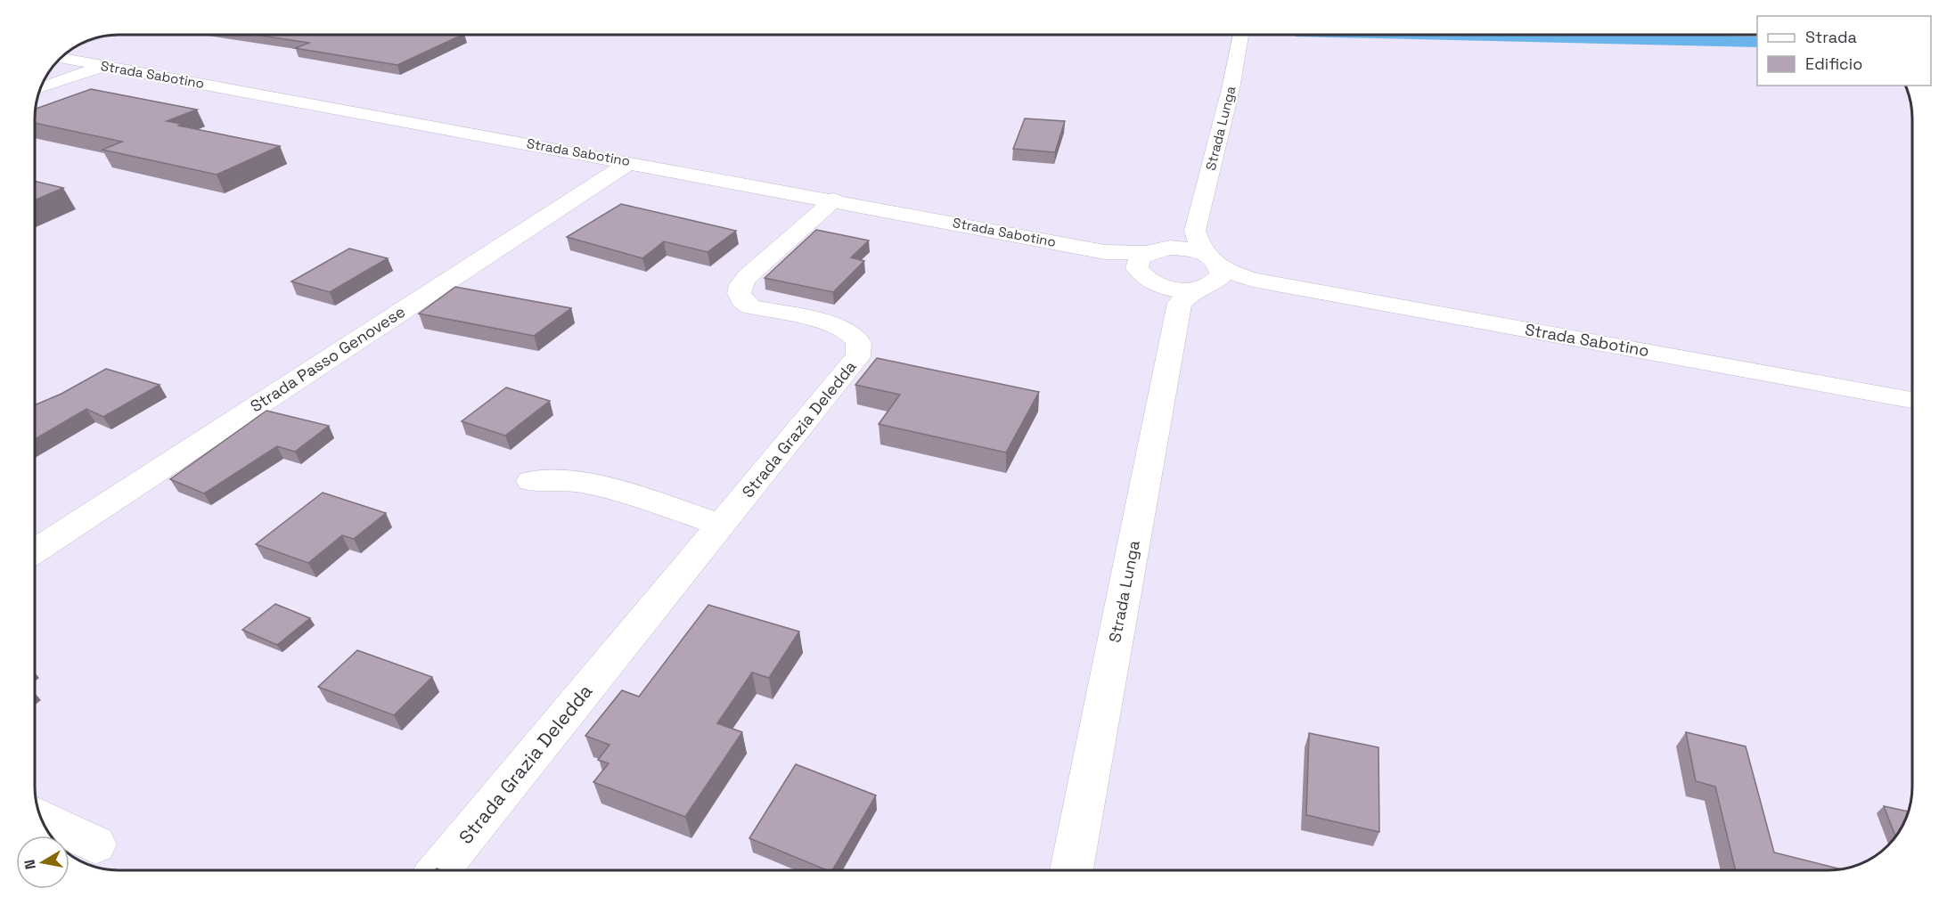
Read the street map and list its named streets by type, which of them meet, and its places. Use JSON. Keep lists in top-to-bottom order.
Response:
{
  "streets": {
    "street": [
      "Strada Sabotino",
      "Strada Lunga",
      "Strada Passo Genovese",
      "Strada Grazia Deledda"
    ]
  },
  "crossings": [
    ["Strada Sabotino", "Strada Lunga"],
    ["Strada Sabotino", "Strada Passo Genovese"],
    ["Strada Sabotino", "Strada Grazia Deledda"]
  ],
  "legend": ["Strada", "Edificio"],
  "north": "left"
}
